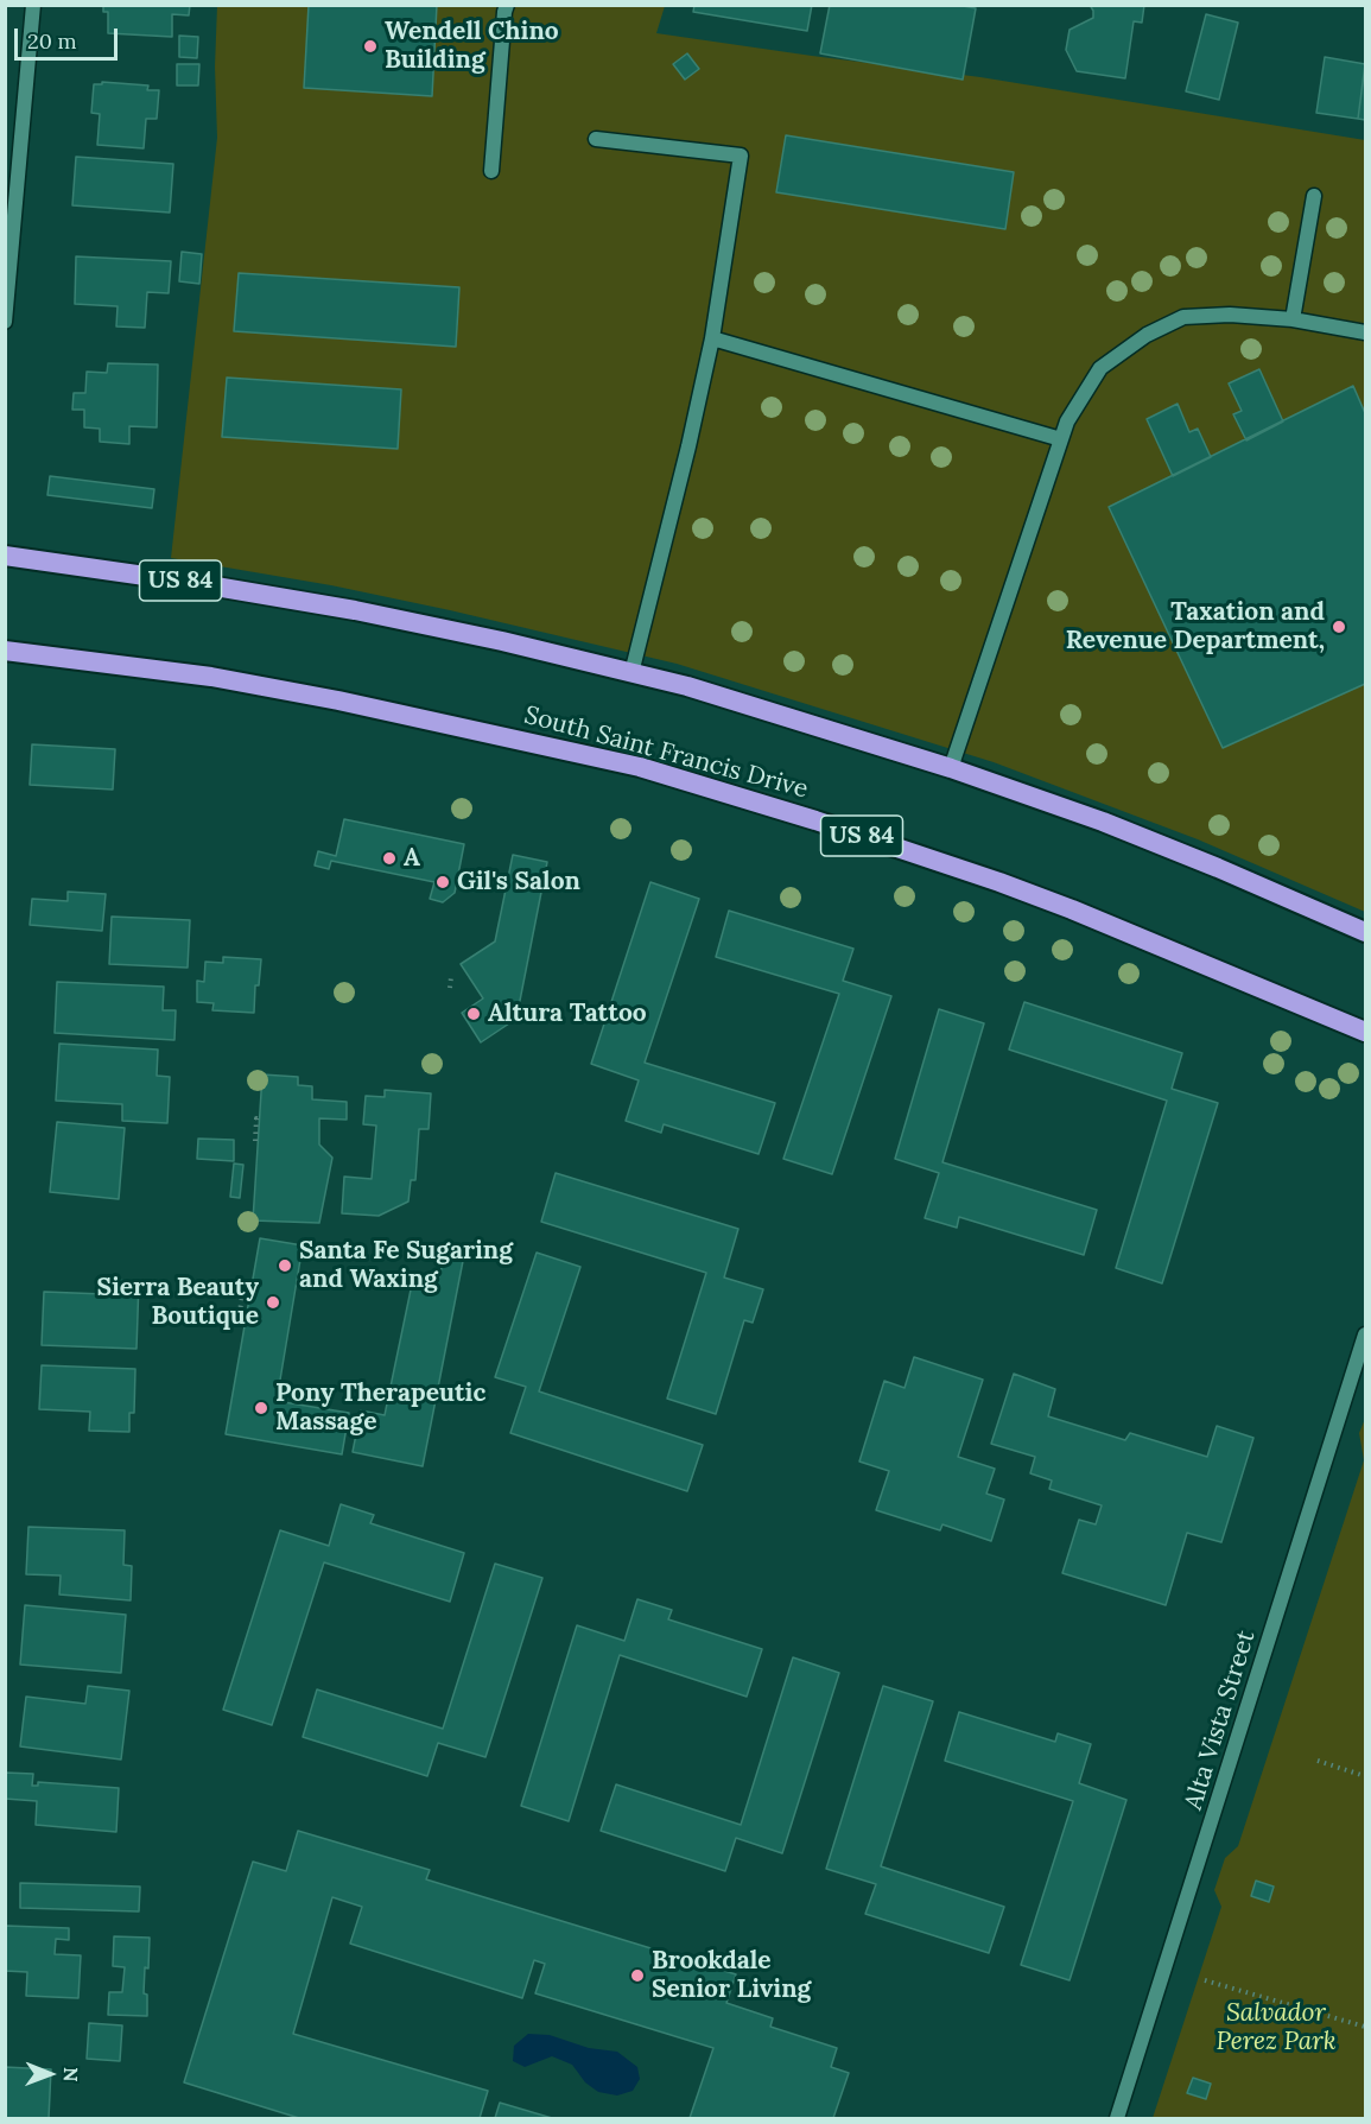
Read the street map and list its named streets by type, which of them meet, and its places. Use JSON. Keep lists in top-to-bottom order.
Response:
{
  "streets": {
    "highway": ["US 84", "South Saint Francis Drive"],
    "street": ["Alta Vista Street"]
  },
  "parks": ["Salvador Perez Park"],
  "places": [
    "Wendell Chino Building",
    "Taxation and Revenue Department,",
    "A",
    "Gil's Salon",
    "Altura Tattoo",
    "Santa Fe Sugaring and Waxing",
    "Sierra Beauty Boutique",
    "Pony Therapeutic Massage",
    "Brookdale Senior Living"
  ],
  "scale_bar": "20 m",
  "north": "right"
}
